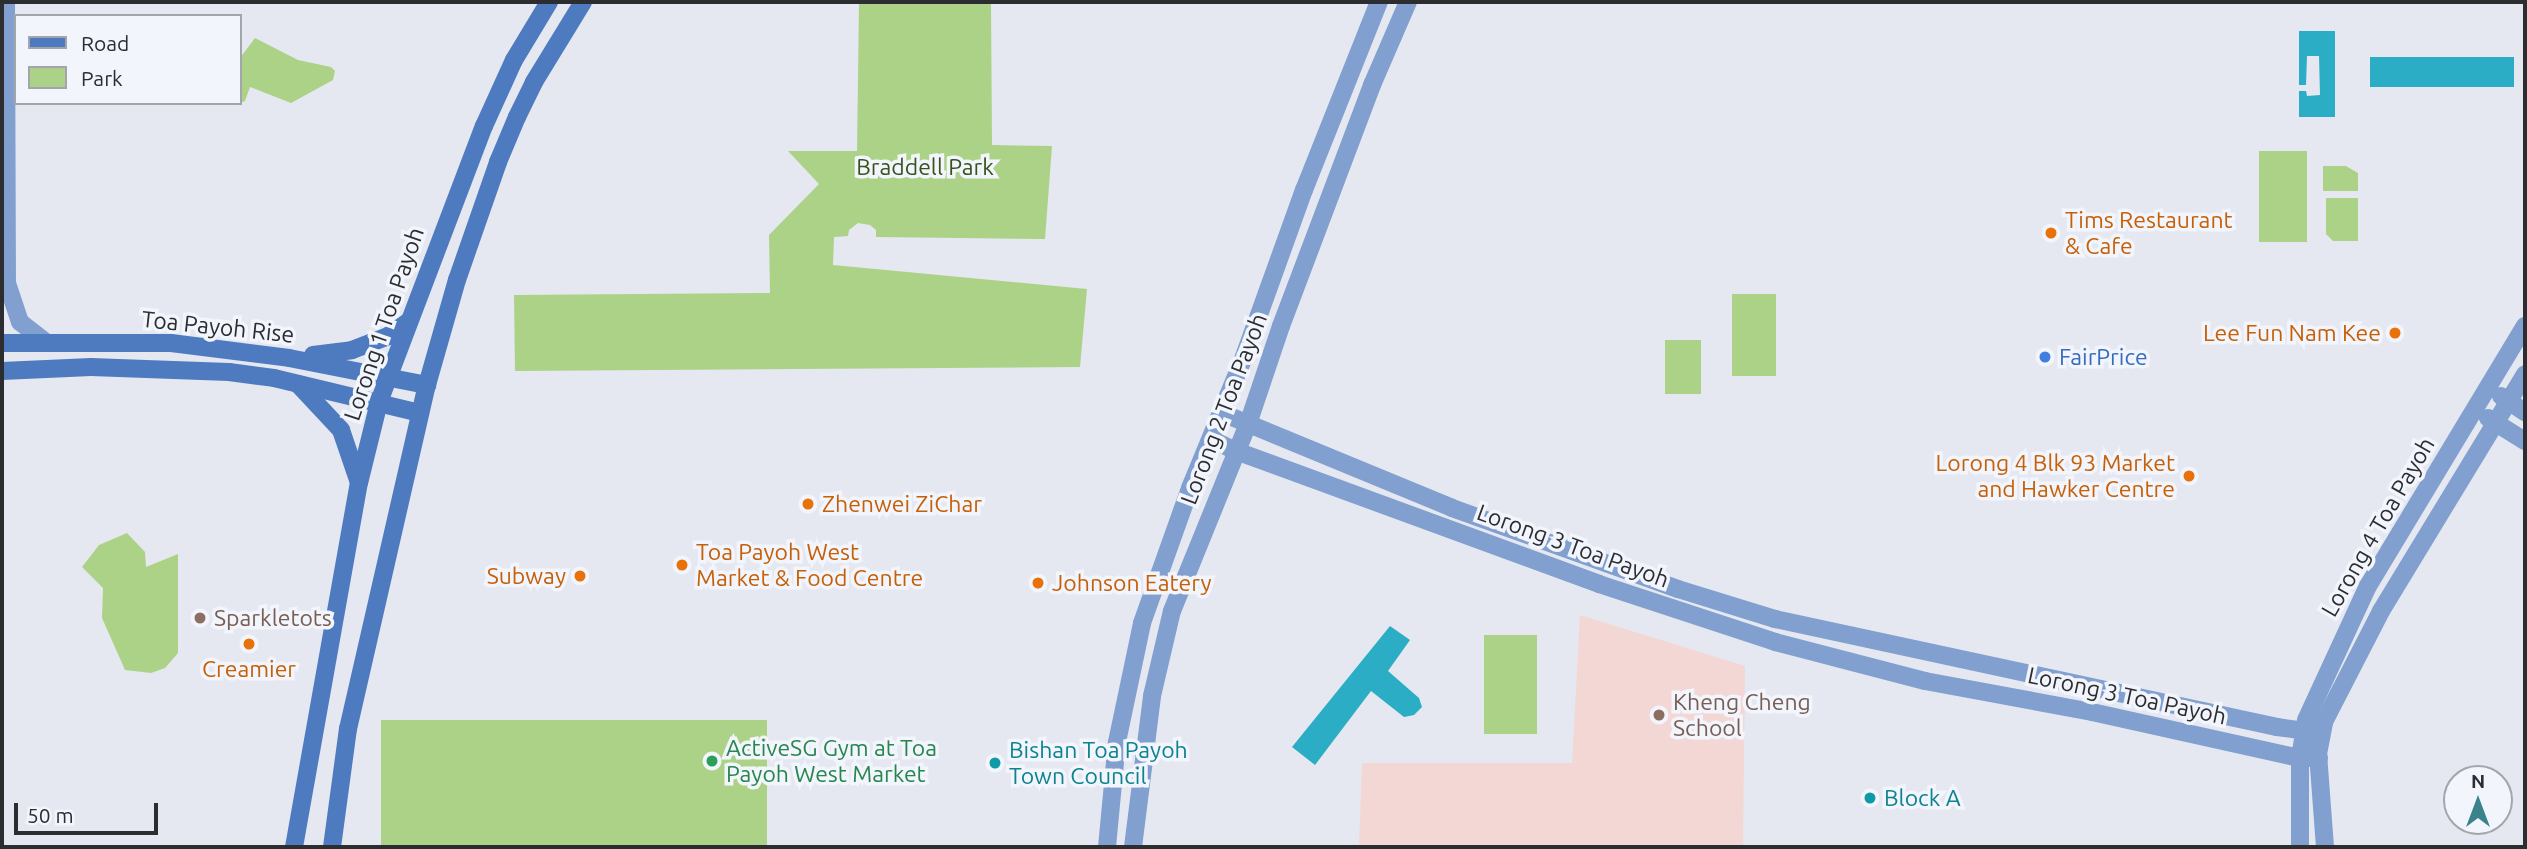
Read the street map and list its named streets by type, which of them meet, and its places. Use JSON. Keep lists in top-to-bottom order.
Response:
{
  "streets": {
    "main road": ["Lorong 1 Toa Payoh", "Toa Payoh Rise"],
    "street": ["Lorong 2 Toa Payoh", "Lorong 4 Toa Payoh", "Lorong 3 Toa Payoh"]
  },
  "crossings": [
    ["Lorong 1 Toa Payoh", "Toa Payoh Rise"],
    ["Lorong 2 Toa Payoh", "Lorong 3 Toa Payoh"],
    ["Lorong 4 Toa Payoh", "Lorong 3 Toa Payoh"]
  ],
  "parks": ["Braddell Park"],
  "places": [
    "Tims Restaurant & Cafe",
    "Lee Fun Nam Kee",
    "FairPrice",
    "Lorong 4 Blk 93 Market and Hawker Centre",
    "Zhenwei ZiChar",
    "Toa Payoh West Market & Food Centre",
    "Subway",
    "Johnson Eatery",
    "Sparkletots",
    "Creamier",
    "Kheng Cheng School",
    "ActiveSG Gym at Toa Payoh West Market",
    "Bishan Toa Payoh Town Council",
    "Block A"
  ],
  "legend": ["Road", "Park"],
  "scale_bar": "50 m",
  "north": "top"
}
